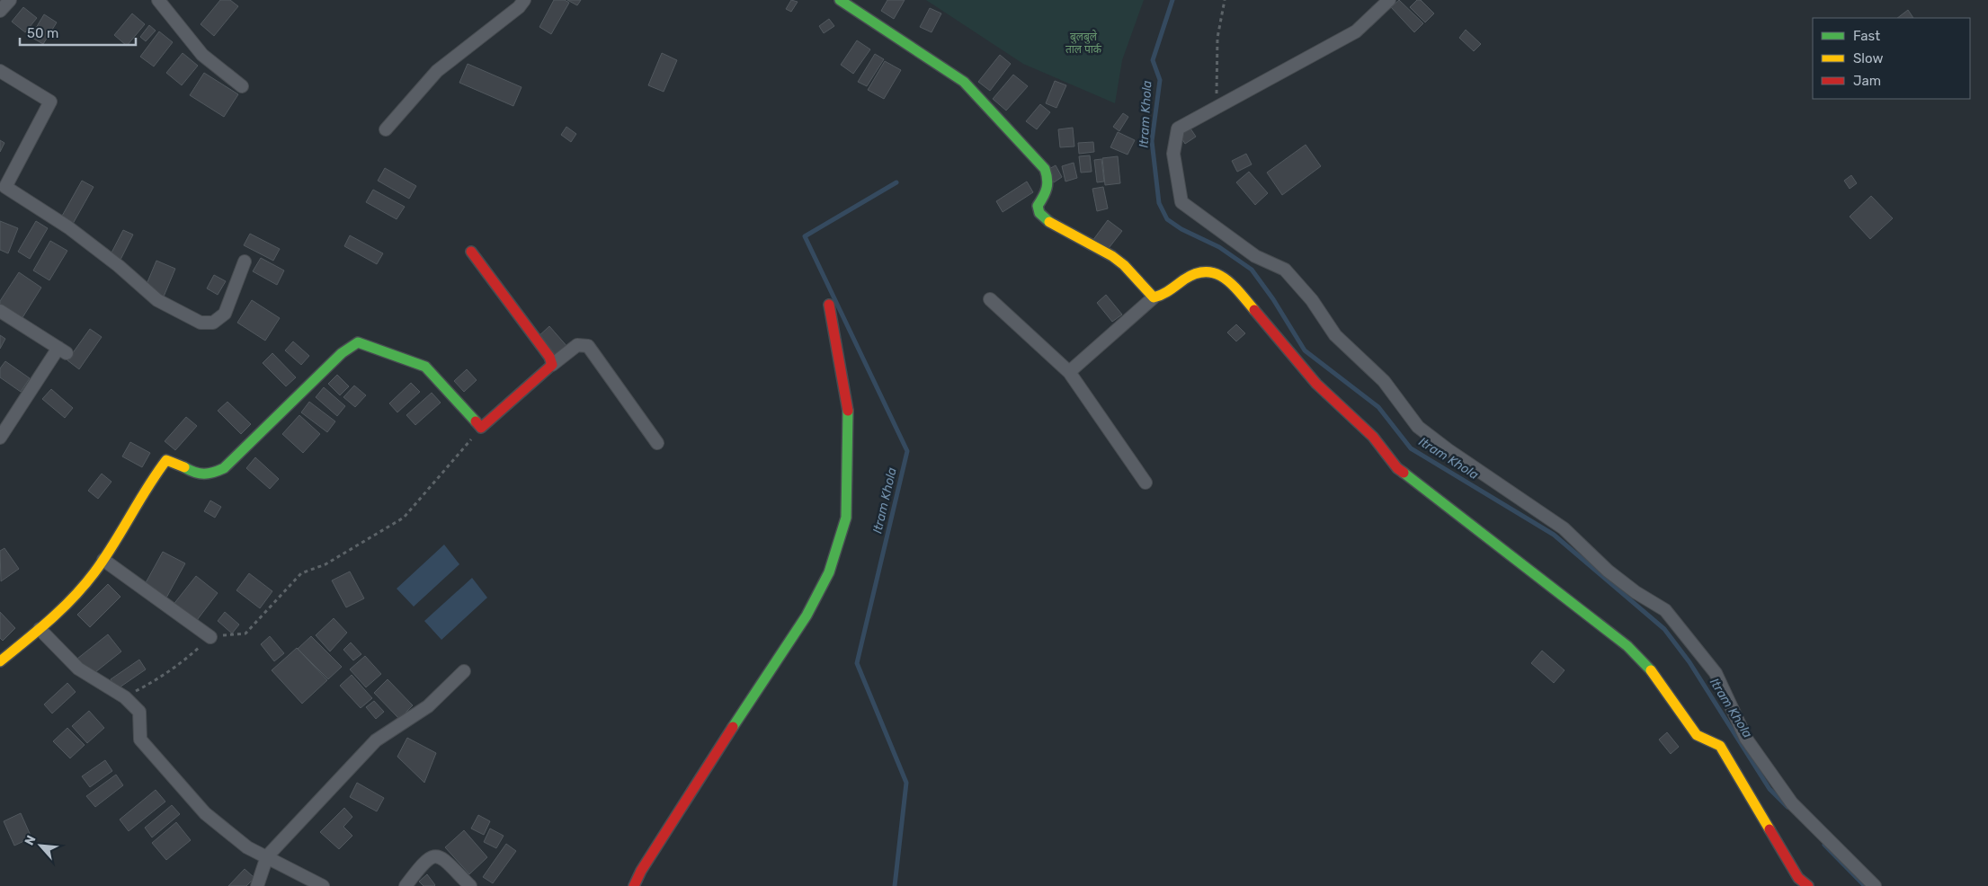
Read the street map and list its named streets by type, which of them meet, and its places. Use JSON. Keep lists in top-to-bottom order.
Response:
{
  "water": ["Itram Khola"],
  "parks": ["बुलबुले ताल पार्क"],
  "legend": ["Fast", "Slow", "Jam"],
  "scale_bar": "50 m",
  "north": "top left"
}
